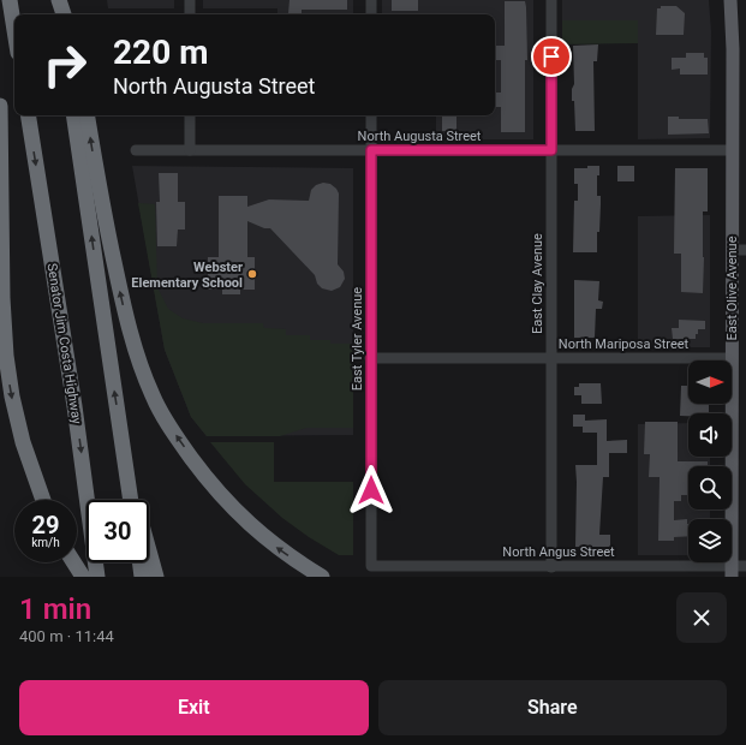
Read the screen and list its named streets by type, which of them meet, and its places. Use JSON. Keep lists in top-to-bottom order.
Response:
{
  "streets": {
    "highway": ["Senator Jim Costa Highway"],
    "main road": ["East Olive Avenue"],
    "street": [
      "North Augusta Street",
      "East Clay Avenue",
      "East Tyler Avenue",
      "North Mariposa Street",
      "North Angus Street"
    ]
  },
  "crossings": [
    ["North Augusta Street", "East Clay Avenue"],
    ["North Augusta Street", "East Olive Avenue"],
    ["North Augusta Street", "East Tyler Avenue"],
    ["East Clay Avenue", "North Mariposa Street"],
    ["East Clay Avenue", "North Angus Street"],
    ["East Olive Avenue", "North Mariposa Street"],
    ["East Olive Avenue", "North Angus Street"],
    ["East Tyler Avenue", "North Mariposa Street"],
    ["East Tyler Avenue", "North Angus Street"]
  ],
  "places": ["Webster Elementary School"],
  "north": "right",
  "page": {
    "turn": ["220 m", "North Augusta Street"],
    "speed": "29 km/h",
    "limit": "30",
    "heading": ["1 min", "400 m · 11:44"],
    "buttons": ["Exit", "Share"]
  }
}
